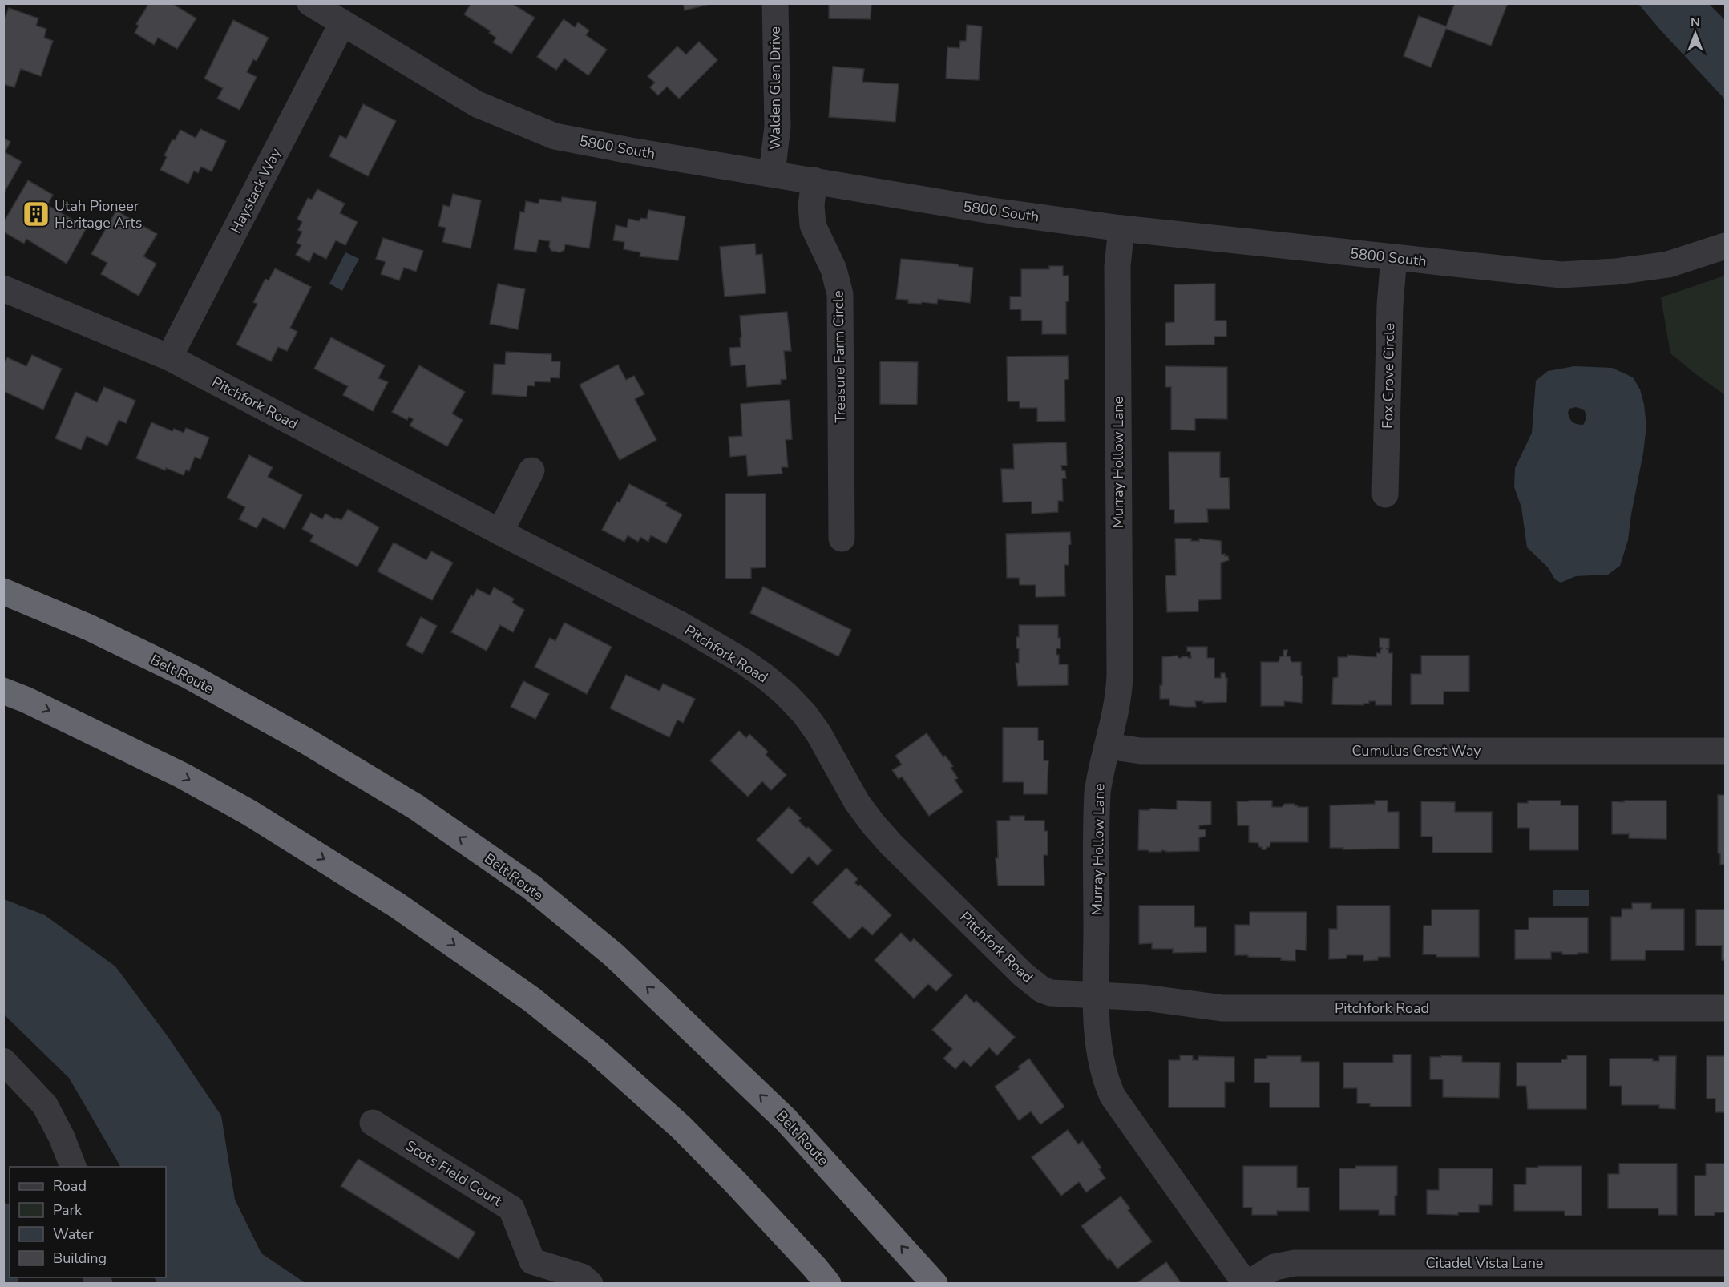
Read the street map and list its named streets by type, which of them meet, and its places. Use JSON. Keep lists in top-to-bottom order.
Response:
{
  "streets": {
    "highway": ["Belt Route"],
    "street": [
      "Walden Glen Drive",
      "5800 South",
      "Haystack Way",
      "Treasure Farm Circle",
      "Fox Grove Circle",
      "Pitchfork Road",
      "Murray Hollow Lane",
      "Cumulus Crest Way",
      "Scots Field Court",
      "Citadel Vista Lane"
    ]
  },
  "crossings": [
    ["Walden Glen Drive", "5800 South"],
    ["5800 South", "Haystack Way"],
    ["5800 South", "Treasure Farm Circle"],
    ["5800 South", "Fox Grove Circle"],
    ["5800 South", "Murray Hollow Lane"],
    ["Haystack Way", "Pitchfork Road"],
    ["Pitchfork Road", "Murray Hollow Lane"],
    ["Murray Hollow Lane", "Cumulus Crest Way"],
    ["Murray Hollow Lane", "Citadel Vista Lane"]
  ],
  "places": {
    "building": ["Utah Pioneer Heritage Arts"]
  },
  "legend": [
    "Road",
    "Park",
    "Water",
    "Building"
  ],
  "north": "top"
}
